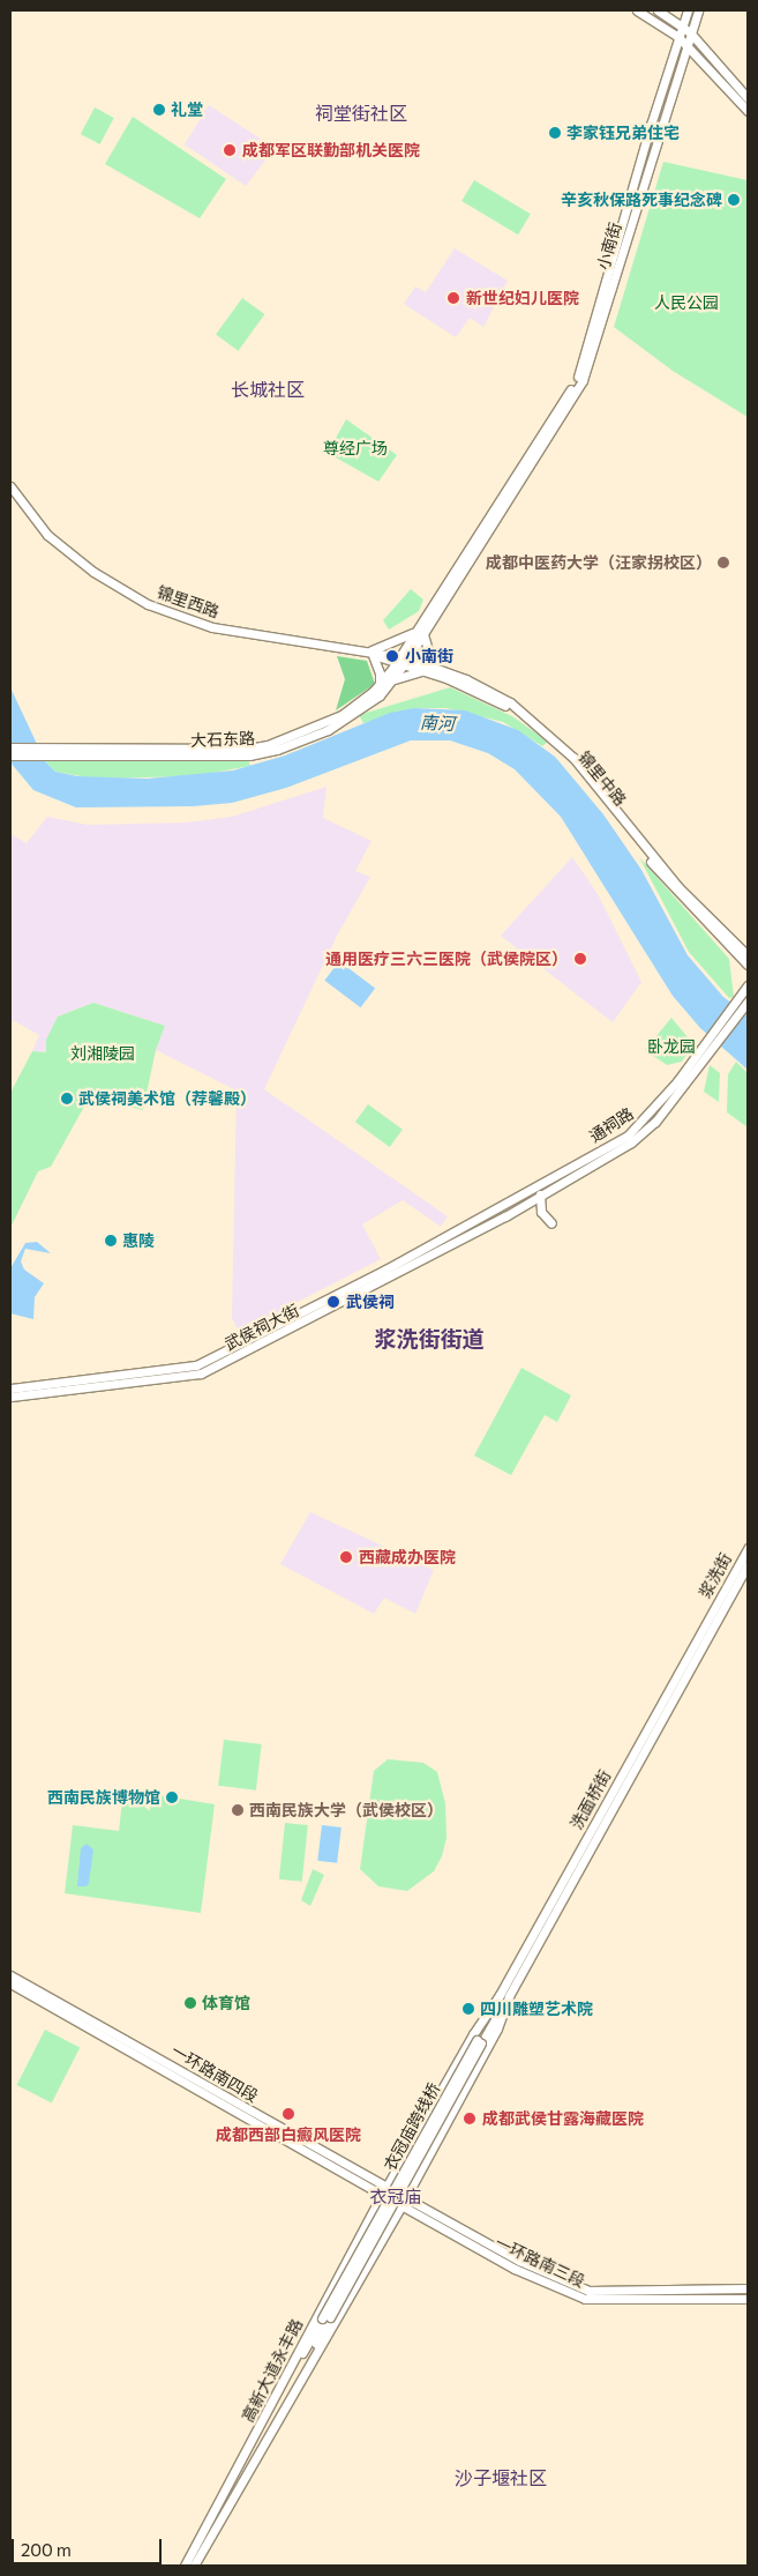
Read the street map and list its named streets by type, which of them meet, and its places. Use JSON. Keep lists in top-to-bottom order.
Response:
{
  "streets": {
    "main road": [
      "小南街",
      "锦里西路",
      "大石东路",
      "锦里中路",
      "通祠路",
      "武侯祠大街",
      "浆洗街",
      "洗面桥街",
      "一环路南四段",
      "衣冠庙跨线桥",
      "一环路南三段",
      "高新大道永丰路"
    ]
  },
  "crossings": [
    ["小南街", "锦里西路"],
    ["小南街", "大石东路"],
    ["小南街", "锦里中路"],
    ["锦里西路", "大石东路"],
    ["锦里西路", "锦里中路"],
    ["大石东路", "锦里中路"],
    ["通祠路", "武侯祠大街"],
    ["浆洗街", "洗面桥街"],
    ["洗面桥街", "一环路南四段"],
    ["洗面桥街", "衣冠庙跨线桥"],
    ["洗面桥街", "一环路南三段"],
    ["洗面桥街", "高新大道永丰路"],
    ["一环路南四段", "一环路南三段"],
    ["一环路南四段", "高新大道永丰路"],
    ["一环路南三段", "高新大道永丰路"]
  ],
  "districts": [
    "祠堂街社区",
    "长城社区",
    "浆洗街街道",
    "衣冠庙",
    "沙子堰社区"
  ],
  "water": ["南河"],
  "parks": [
    "人民公园",
    "尊经广场",
    "卧龙园",
    "刘湘陵园"
  ],
  "places": [
    "礼堂",
    "李家钰兄弟住宅",
    "成都军区联勤部机关医院",
    "辛亥秋保路死事纪念碑",
    "新世纪妇儿医院",
    "成都中医药大学（汪家拐校区）",
    "小南街",
    "通用医疗三六三医院（武侯院区）",
    "武侯祠美术馆（荐馨殿）",
    "惠陵",
    "武侯祠",
    "西藏成办医院",
    "西南民族博物馆",
    "西南民族大学（武侯校区）",
    "体育馆",
    "四川雕塑艺术院",
    "成都西部白癜风医院",
    "成都武侯甘露海藏医院"
  ],
  "scale_bar": "200 m"
}
